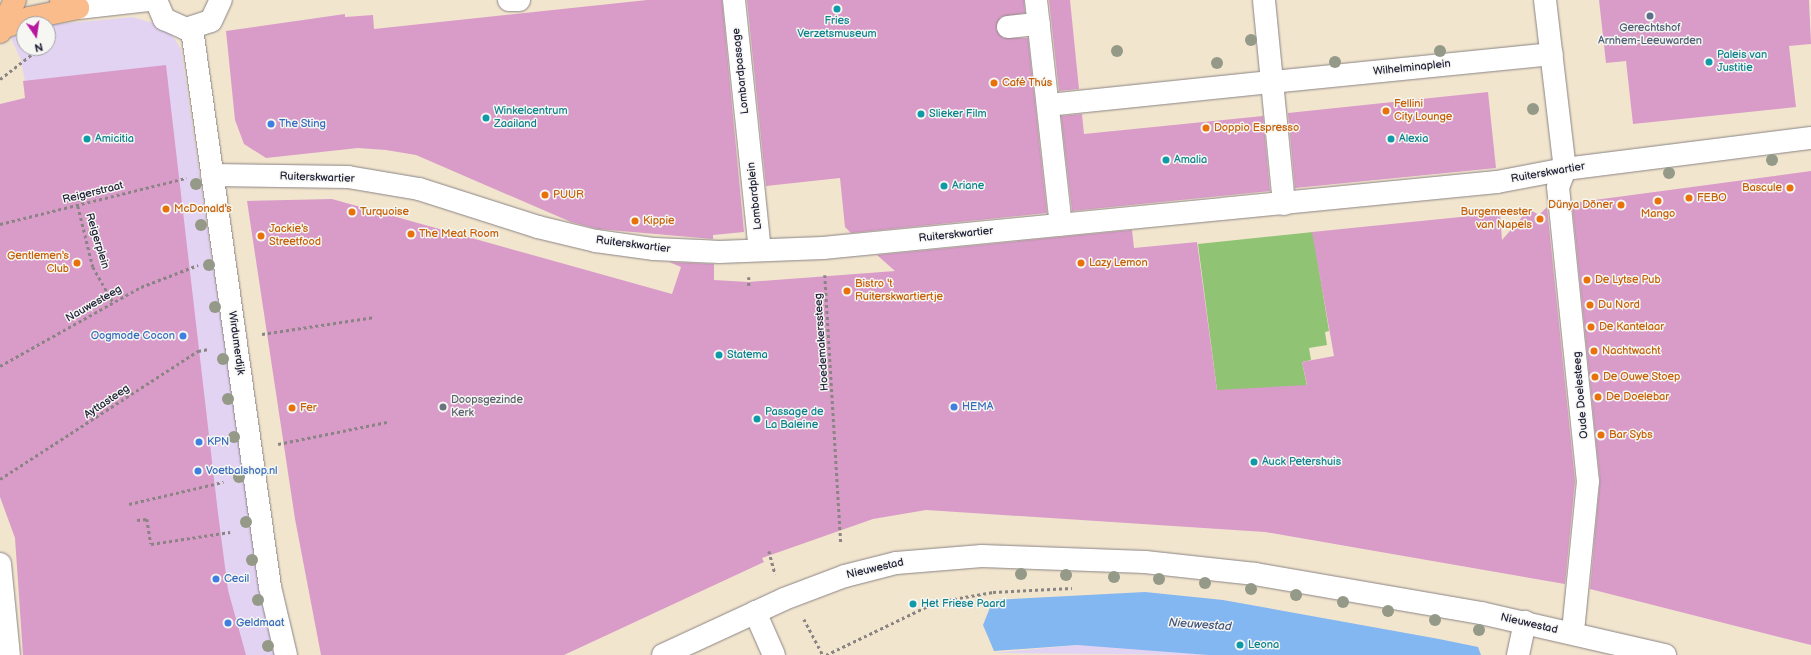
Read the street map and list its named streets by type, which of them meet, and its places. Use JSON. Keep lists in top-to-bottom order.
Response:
{
  "streets": {
    "street": [
      "Wilhelminaplein",
      "Lombardpassage",
      "Ruiterskwartier",
      "Lombardplein",
      "Wirdumerdijk",
      "Oude Doelesteeg",
      "Nieuwestad"
    ],
    "path": [
      "Reigerstraat",
      "Reigerplein",
      "Nauwesteeg",
      "Hoedemakerssteeg",
      "Ayttasteeg"
    ]
  },
  "crossings": [
    ["Lombardpassage", "Lombardplein"],
    ["Ruiterskwartier", "Lombardplein"],
    ["Ruiterskwartier", "Hoedemakerssteeg"],
    ["Ruiterskwartier", "Wirdumerdijk"],
    ["Ruiterskwartier", "Oude Doelesteeg"],
    ["Reigerstraat", "Reigerplein"],
    ["Reigerplein", "Nauwesteeg"]
  ],
  "water": ["Nieuwestad"],
  "places": [
    "Fries Verzetsmuseum",
    "Gerechtshof Arnhem-Leeuwarden",
    "Paleis van Justitie",
    "Café Thús",
    "Fellini City Lounge",
    "Slieker Film",
    "Winkelcentrum Zaailand",
    "The Sting",
    "Doppio Espresso",
    "Amicitia",
    "Alexia",
    "Amalia",
    "Ariane",
    "Bascule",
    "PUUR",
    "FEBO",
    "Mango",
    "Dünya Döner",
    "McDonald's",
    "Turquoise",
    "Burgemeester van Napels",
    "Kippie",
    "The Meat Room",
    "Jackie's Streetfood",
    "Gentlemen's Club",
    "Lazy Lemon",
    "De Lytse Pub",
    "Bistro 't Ruiterskwartiertje",
    "Du Nord",
    "De Kantelaar",
    "Oogmode Cocon",
    "Nachtwacht",
    "Statema",
    "De Ouwe Stoep",
    "De Doelebar",
    "Doopsgezinde Kerk",
    "HEMA",
    "Fer",
    "Passage de La Baleine",
    "Bar Sybs",
    "KPN",
    "Auck Petershuis",
    "Voetbalshop.nl",
    "Cecil",
    "Het Friese Paard",
    "Geldmaat",
    "Leona"
  ],
  "north": "bottom"
}
